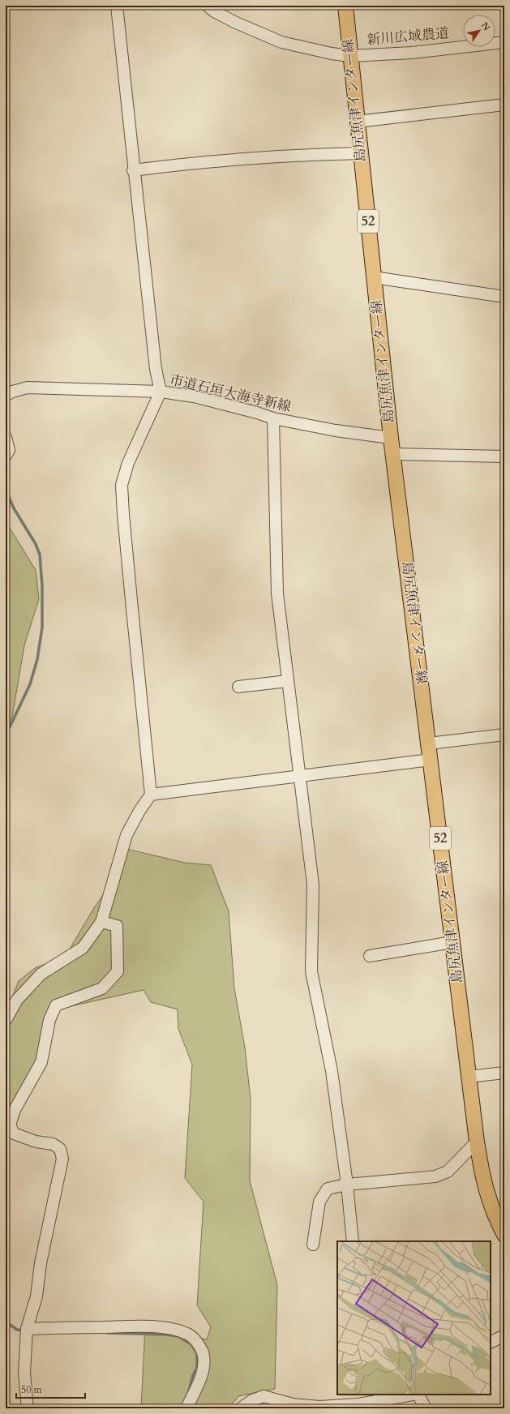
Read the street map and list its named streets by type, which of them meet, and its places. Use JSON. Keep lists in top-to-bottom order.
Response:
{
  "streets": {
    "main road": ["島尻魚津インター線", "52"],
    "street": ["新川広域農道", "市道石垣大海寺新線"]
  },
  "crossings": [
    ["新川広域農道", "島尻魚津インター線"],
    ["島尻魚津インター線", "市道石垣大海寺新線"]
  ],
  "scale_bar": "50 m",
  "north": "top right"
}
